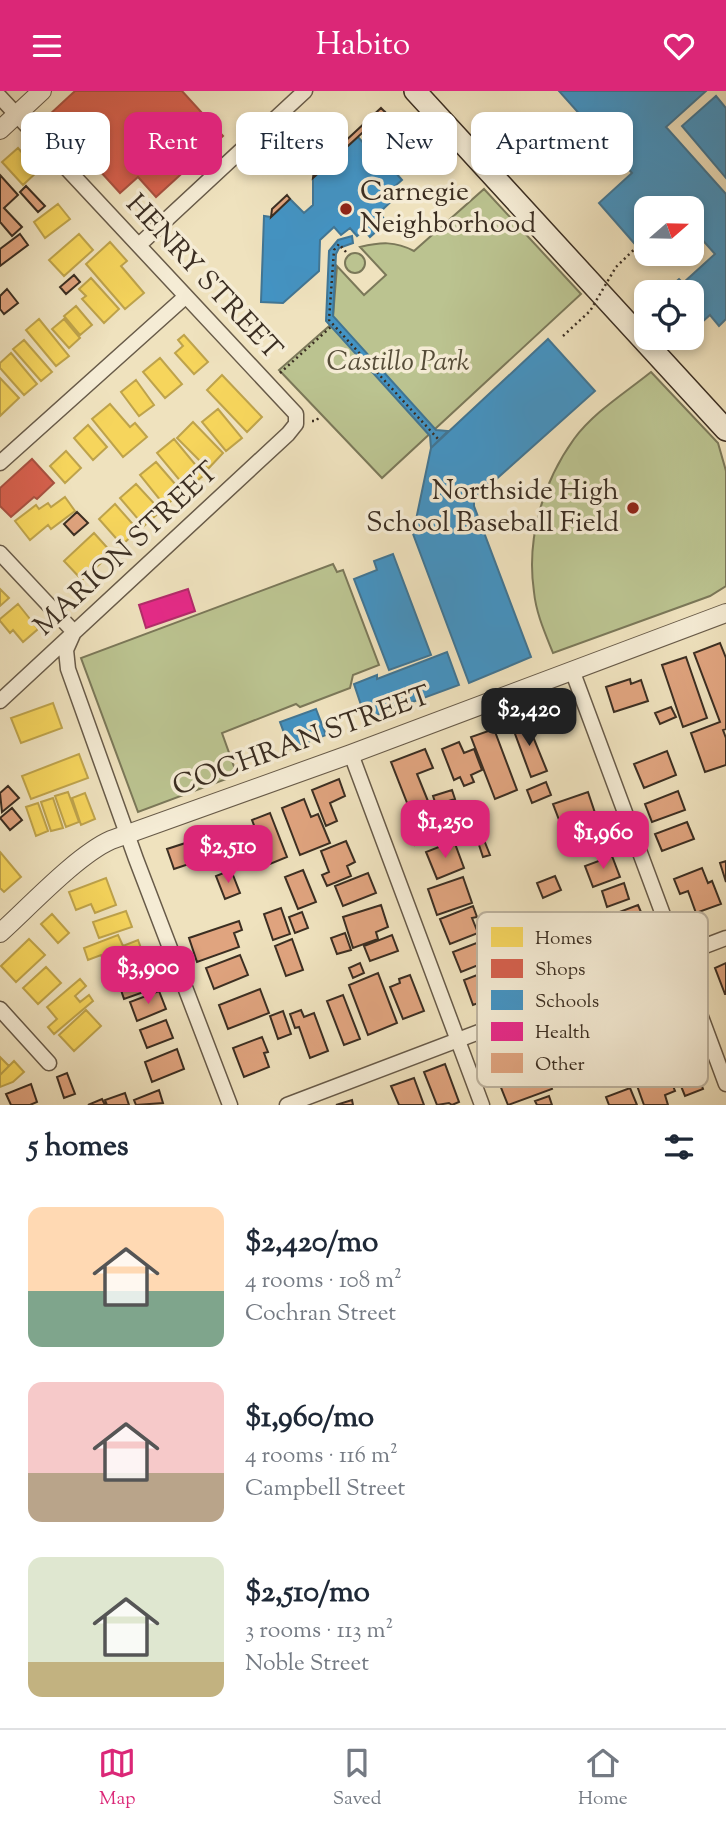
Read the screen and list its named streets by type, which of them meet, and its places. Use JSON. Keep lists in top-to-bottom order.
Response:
{
  "streets": {
    "street": ["HENRY STREET", "MARION STREET", "COCHRAN STREET"]
  },
  "crossings": [
    ["HENRY STREET", "MARION STREET"]
  ],
  "parks": ["Castillo Park"],
  "places": ["Carnegie Neighborhood", "Northside High School Baseball Field"],
  "legend": [
    "Homes",
    "Shops",
    "Schools",
    "Health",
    "Other"
  ],
  "north": "right",
  "page": {
    "header": "Habito",
    "chip": [
      "Buy",
      "Rent",
      "Filters",
      "New",
      "Apartment"
    ],
    "price": [
      "$2,420",
      "$1,250",
      "$1,960",
      "$2,510",
      "$3,900"
    ],
    "heading": "5 homes",
    "list": [
      {
        "name": "$2,420/mo",
        "note": "4 rooms · 108 m² · Cochran Street"
      },
      {
        "name": "$1,960/mo",
        "note": "4 rooms · 116 m² · Campbell Street"
      },
      {
        "name": "$2,510/mo",
        "note": "3 rooms · 113 m² · Noble Street"
      }
    ],
    "tabs": ["Map", "Saved", "Home"]
  }
}
